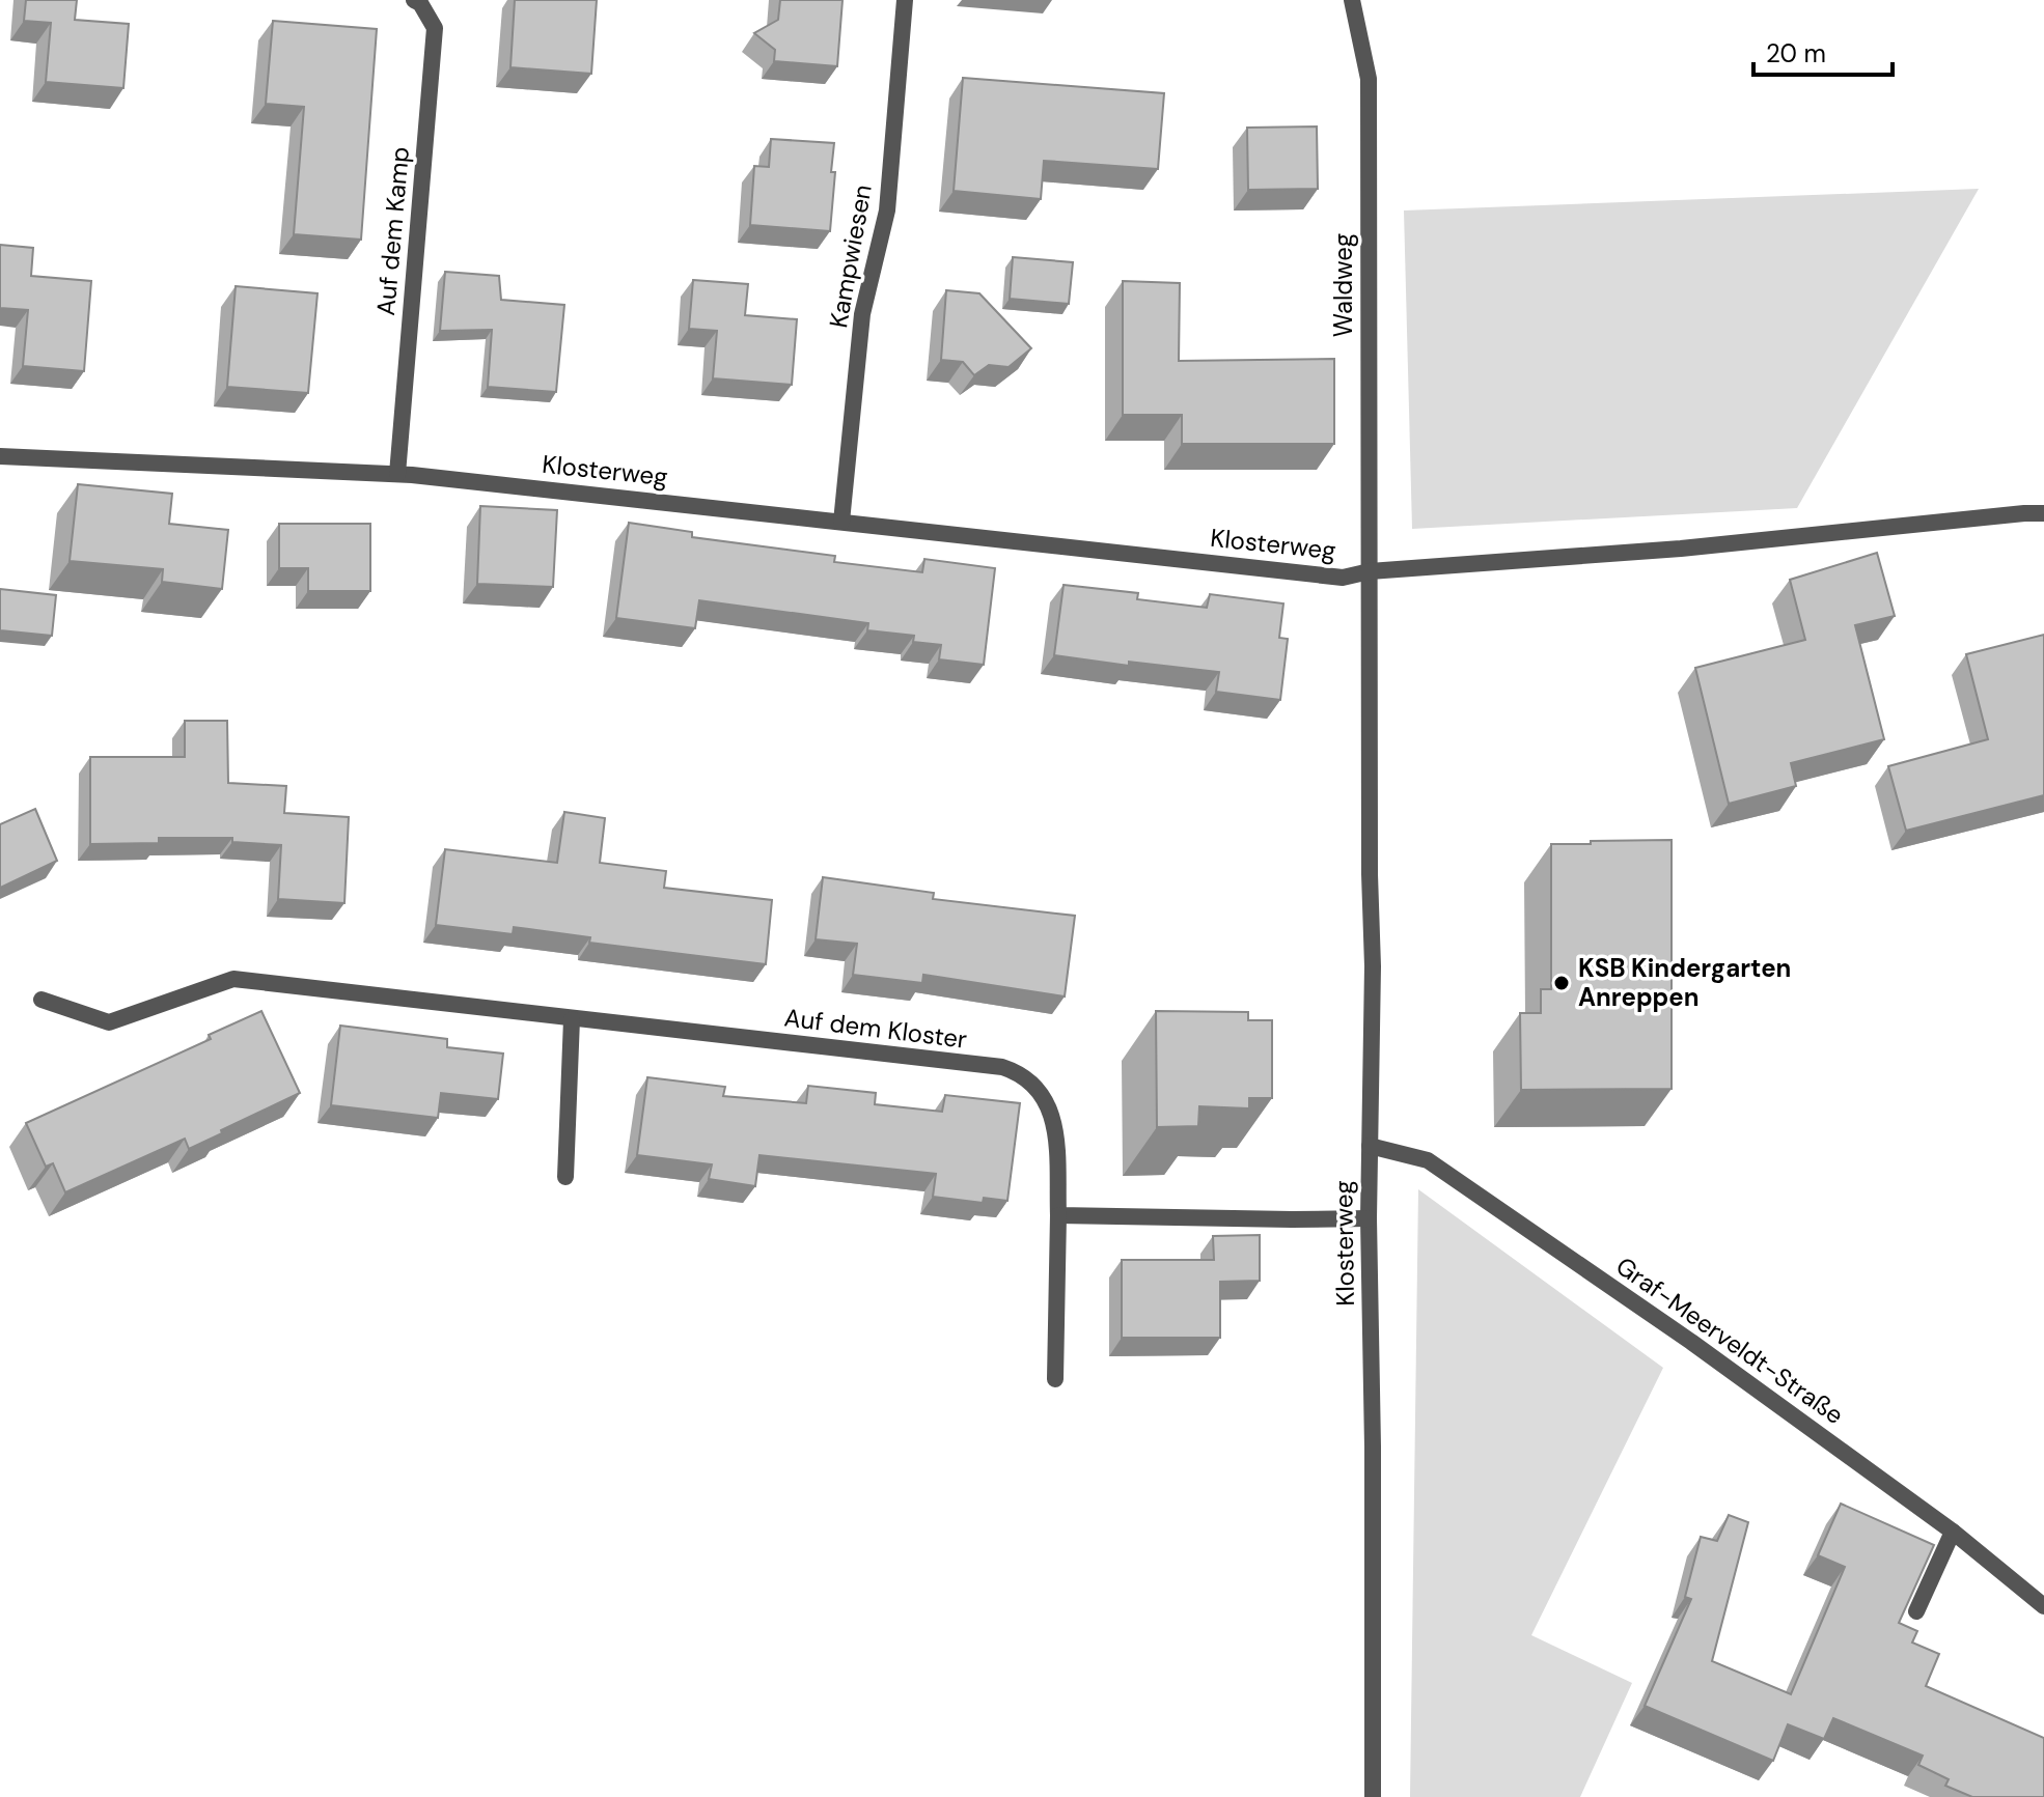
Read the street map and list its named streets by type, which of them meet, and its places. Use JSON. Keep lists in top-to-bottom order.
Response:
{
  "streets": {
    "street": [
      "Auf dem Kamp",
      "Kampwiesen",
      "Waldweg",
      "Klosterweg",
      "Auf dem Kloster",
      "Graf-Meerveldt-Straße"
    ]
  },
  "crossings": [
    ["Auf dem Kamp", "Klosterweg"],
    ["Kampwiesen", "Klosterweg"],
    ["Waldweg", "Klosterweg"],
    ["Klosterweg", "Graf-Meerveldt-Straße"]
  ],
  "places": ["KSB Kindergarten Anreppen"],
  "scale_bar": "20 m"
}
